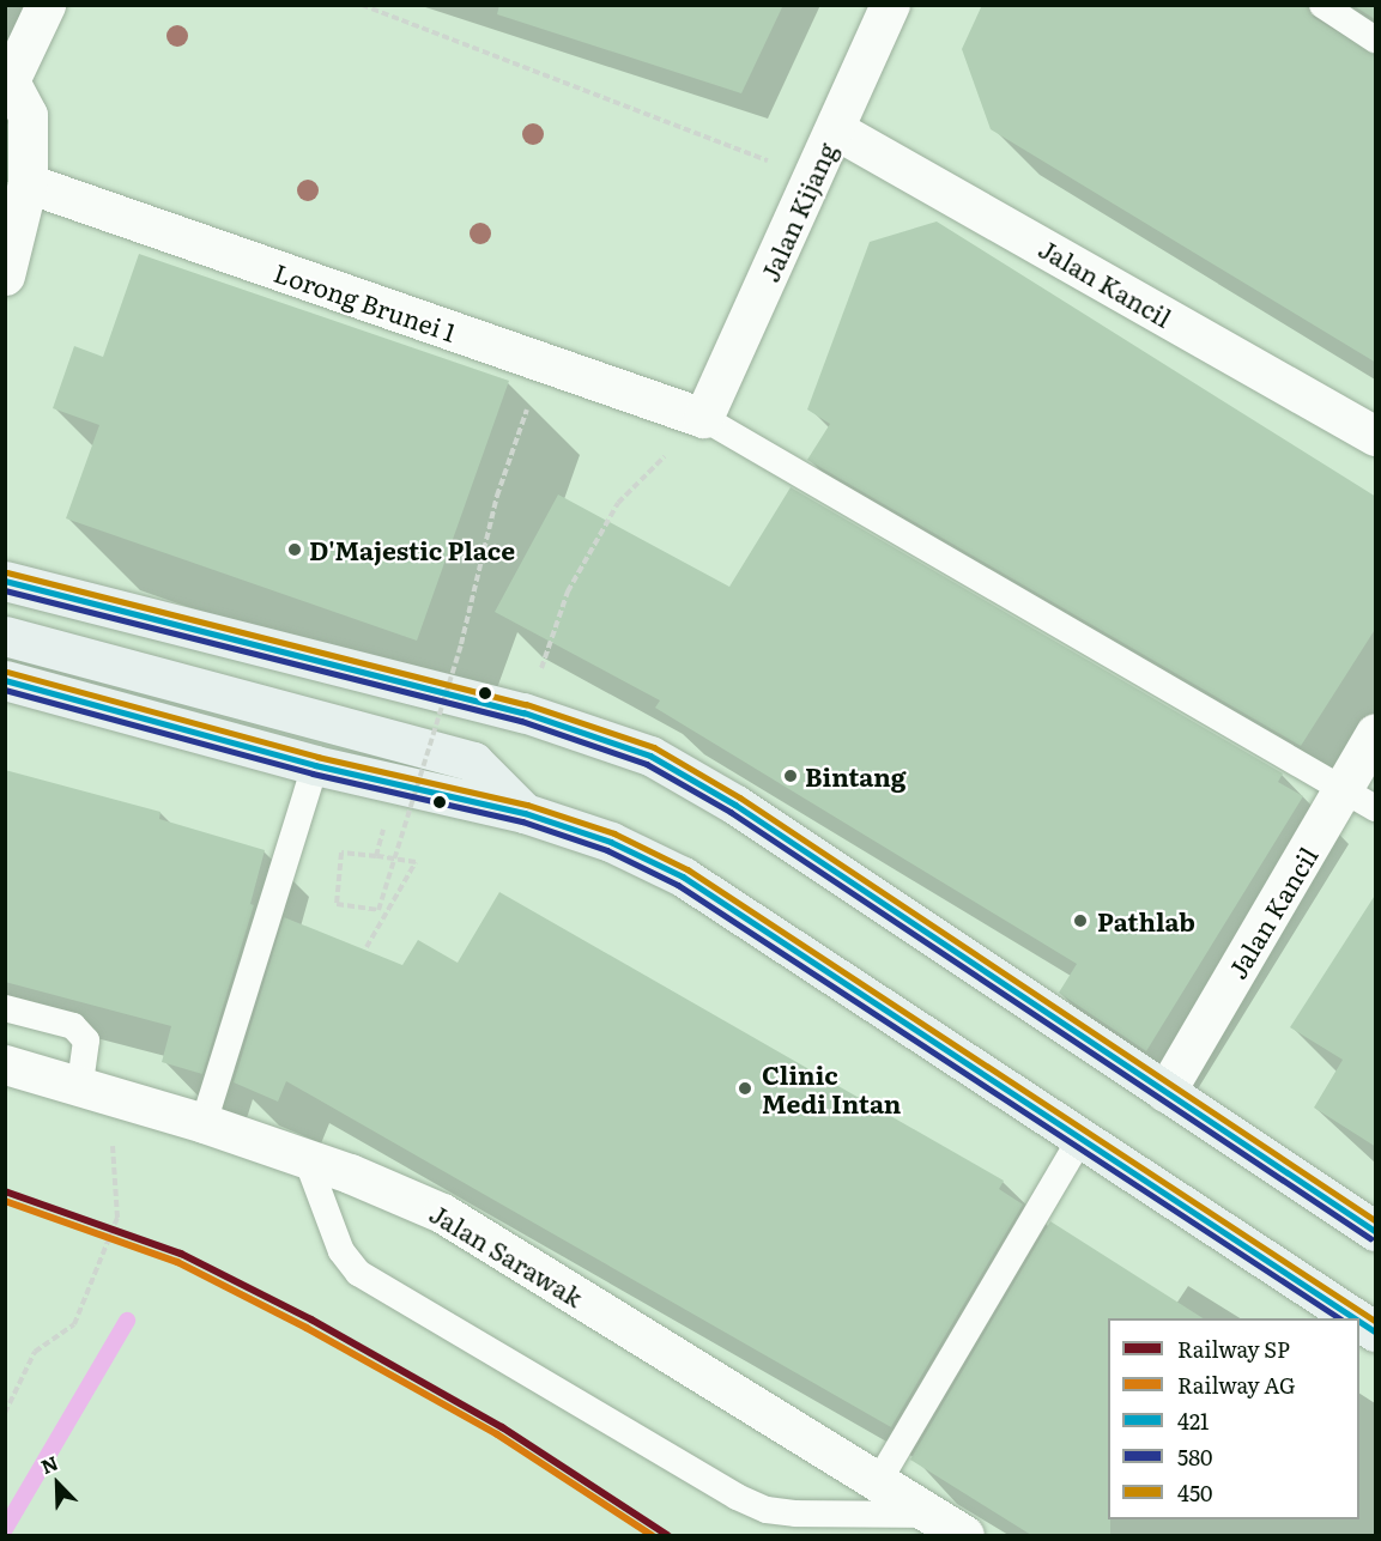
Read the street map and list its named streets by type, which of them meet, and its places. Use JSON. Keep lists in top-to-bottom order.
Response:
{
  "streets": {
    "street": [
      "Jalan Kijang",
      "Jalan Kancil",
      "Lorong Brunei 1",
      "Jalan Sarawak"
    ]
  },
  "crossings": [
    ["Jalan Kijang", "Jalan Kancil"],
    ["Jalan Kijang", "Lorong Brunei 1"]
  ],
  "places": [
    "D'Majestic Place",
    "Bintang",
    "Pathlab",
    "Clinic Medi Intan"
  ],
  "lines": [
    "transit line 450",
    "transit line 421",
    "transit line 580",
    "rail line SP",
    "rail line AG"
  ],
  "legend": [
    "Railway SP",
    "Railway AG",
    "421",
    "580",
    "450"
  ],
  "north": "top left"
}
